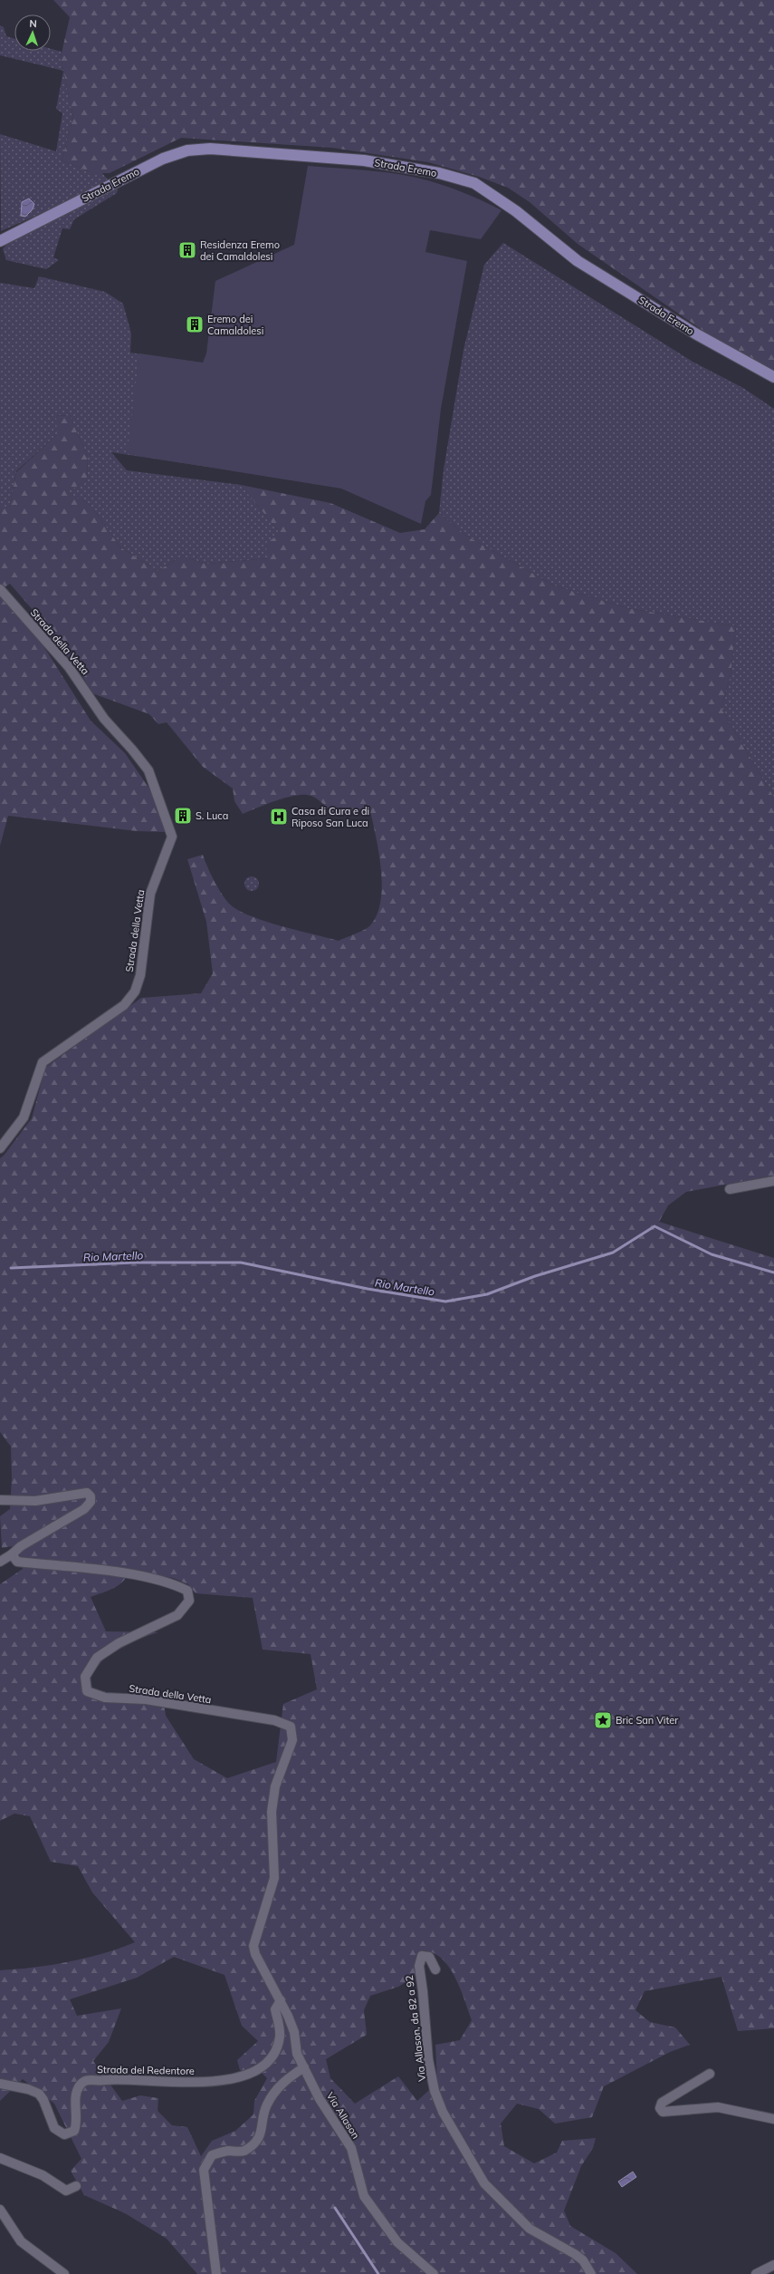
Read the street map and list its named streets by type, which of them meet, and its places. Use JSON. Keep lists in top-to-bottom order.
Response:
{
  "streets": {
    "main road": ["Strada Eremo"],
    "street": [
      "Strada della Vetta",
      "Via Allason, da 82 a 92",
      "Strada del Redentore",
      "Via Allason"
    ]
  },
  "crossings": [
    ["Strada della Vetta", "Via Allason"],
    ["Strada del Redentore", "Via Allason"]
  ],
  "water": ["Rio Martello"],
  "places": {
    "building": ["Residenza Eremo dei Camaldolesi", "Eremo dei Camaldolesi", "S. Luca"],
    "hospital": ["Casa di Cura e di Riposo San Luca"],
    "place": ["Bric San Viter"]
  },
  "north": "top"
}
